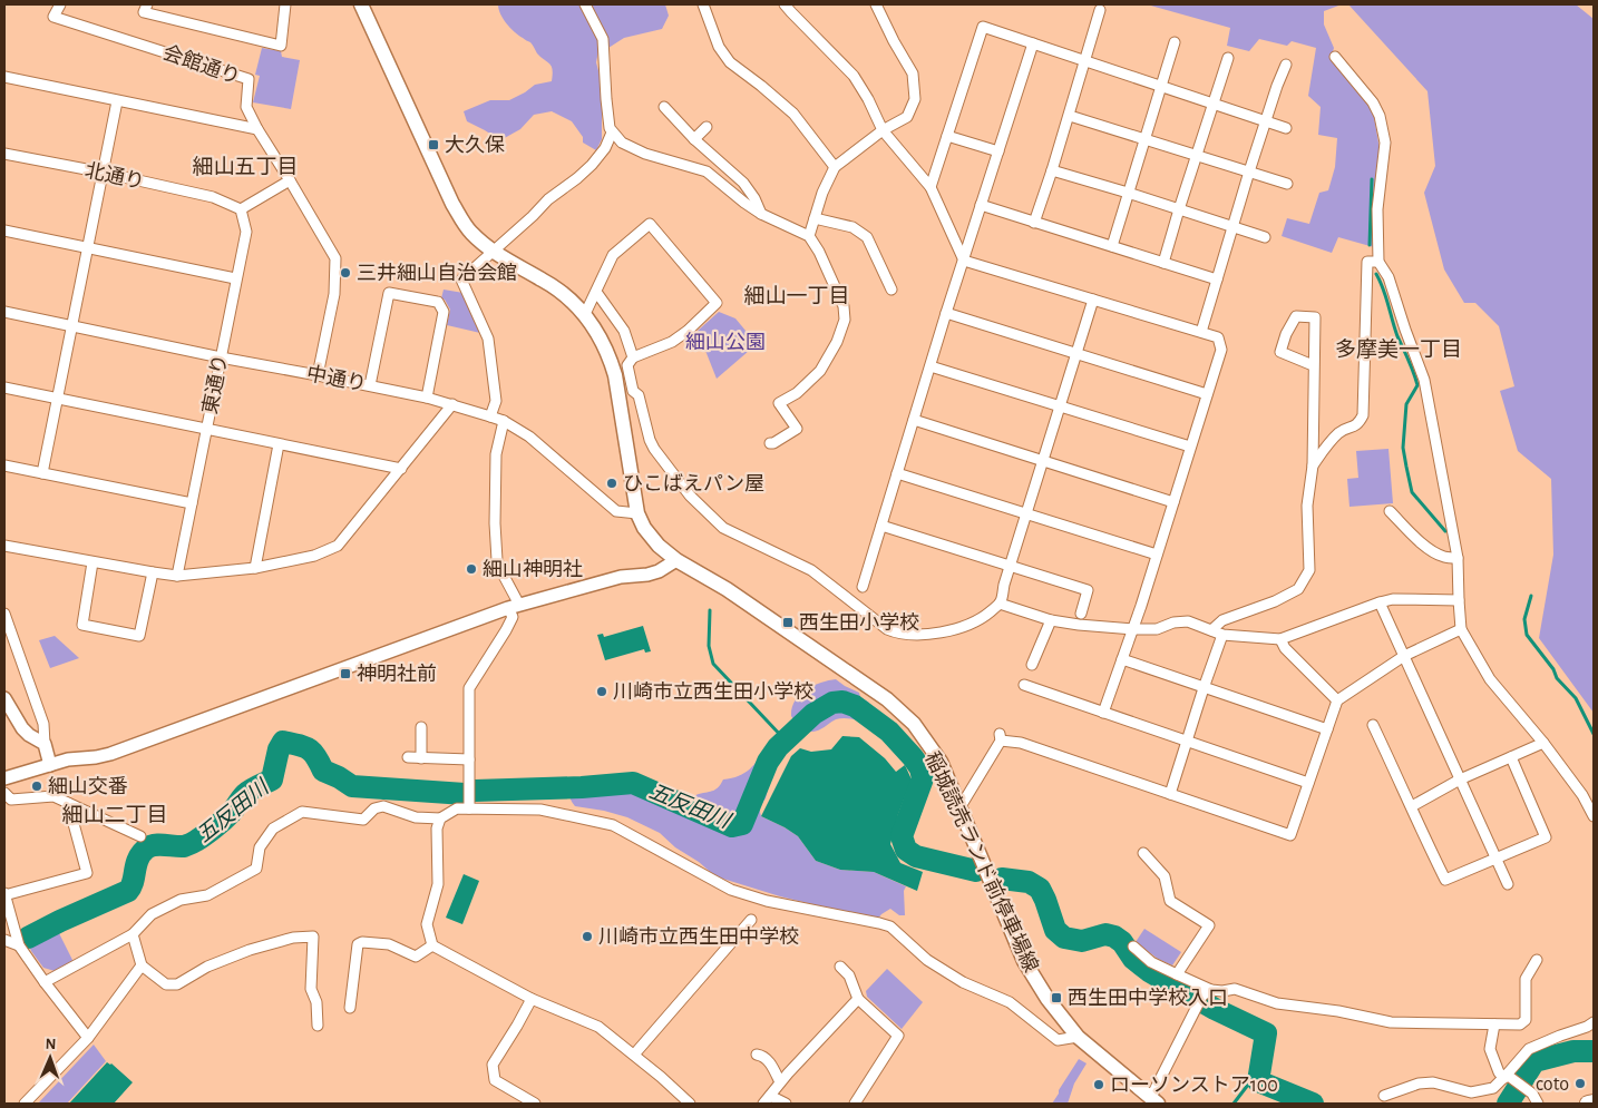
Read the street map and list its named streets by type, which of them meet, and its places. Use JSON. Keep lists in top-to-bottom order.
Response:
{
  "streets": {
    "main road": ["稲城読売ランド前停車場線"],
    "street": [
      "会館通り",
      "北通り",
      "中通り",
      "東通り"
    ]
  },
  "crossings": [
    ["会館通り", "中通り"],
    ["北通り", "東通り"],
    ["中通り", "東通り"],
    ["中通り", "稲城読売ランド前停車場線"]
  ],
  "districts": [
    "細山五丁目",
    "細山一丁目",
    "多摩美一丁目",
    "細山二丁目"
  ],
  "water": ["五反田川"],
  "parks": ["細山公園"],
  "places": {
    "transit": [
      "大久保",
      "西生田小学校",
      "神明社前",
      "西生田中学校入口"
    ],
    "other": [
      "三井細山自治会館",
      "ひこばえパン屋",
      "細山神明社",
      "川崎市立西生田小学校",
      "細山交番",
      "川崎市立西生田中学校",
      "coto",
      "ローソンストア100"
    ]
  },
  "north": "top"
}
